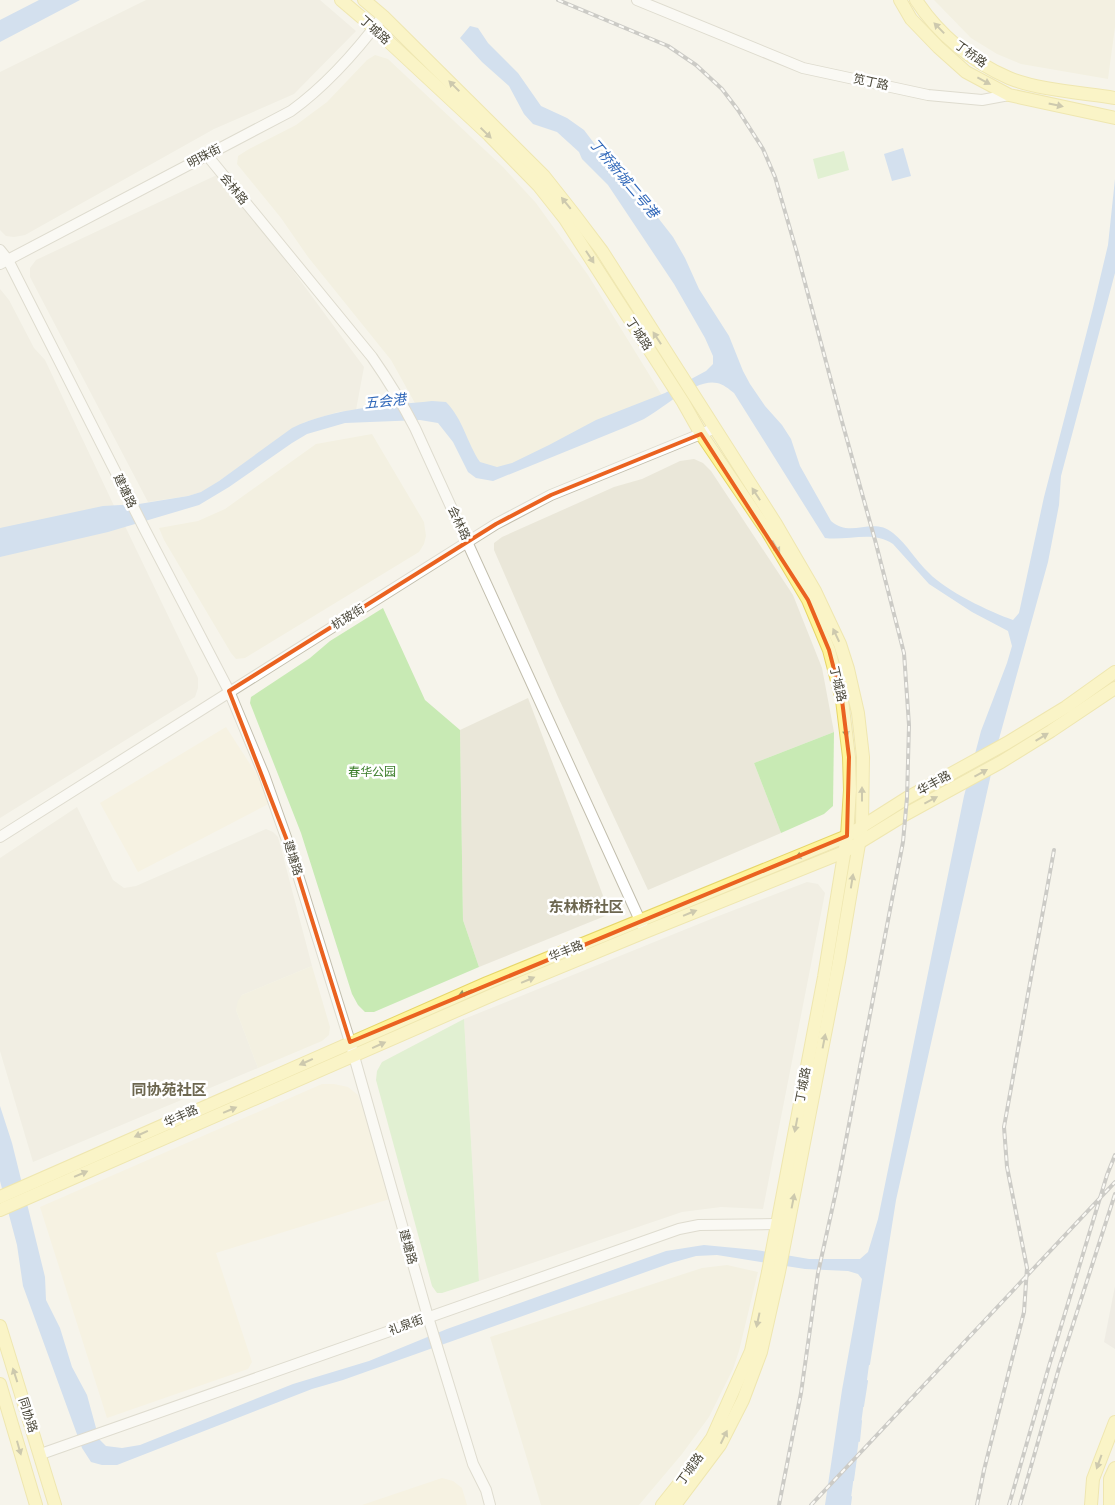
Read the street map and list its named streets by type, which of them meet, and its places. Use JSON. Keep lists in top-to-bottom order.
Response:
{
  "streets": {
    "main road": [
      "丁城路",
      "丁桥路",
      "笕丁路",
      "华丰路",
      "同协路"
    ],
    "street": [
      "明珠街",
      "会林路",
      "建塘路",
      "杭玻街",
      "礼泉街"
    ]
  },
  "crossings": [
    ["丁城路", "明珠街"],
    ["丁城路", "杭玻街"],
    ["丁城路", "华丰路"],
    ["丁城路", "礼泉街"],
    ["丁桥路", "笕丁路"],
    ["明珠街", "会林路"],
    ["明珠街", "建塘路"],
    ["会林路", "杭玻街"],
    ["会林路", "华丰路"],
    ["建塘路", "杭玻街"],
    ["建塘路", "华丰路"],
    ["建塘路", "礼泉街"],
    ["礼泉街", "同协路"]
  ],
  "districts": ["东林桥社区", "同协苑社区"],
  "water": ["丁桥新城二号港", "五会港"],
  "parks": ["春华公园"]
}
